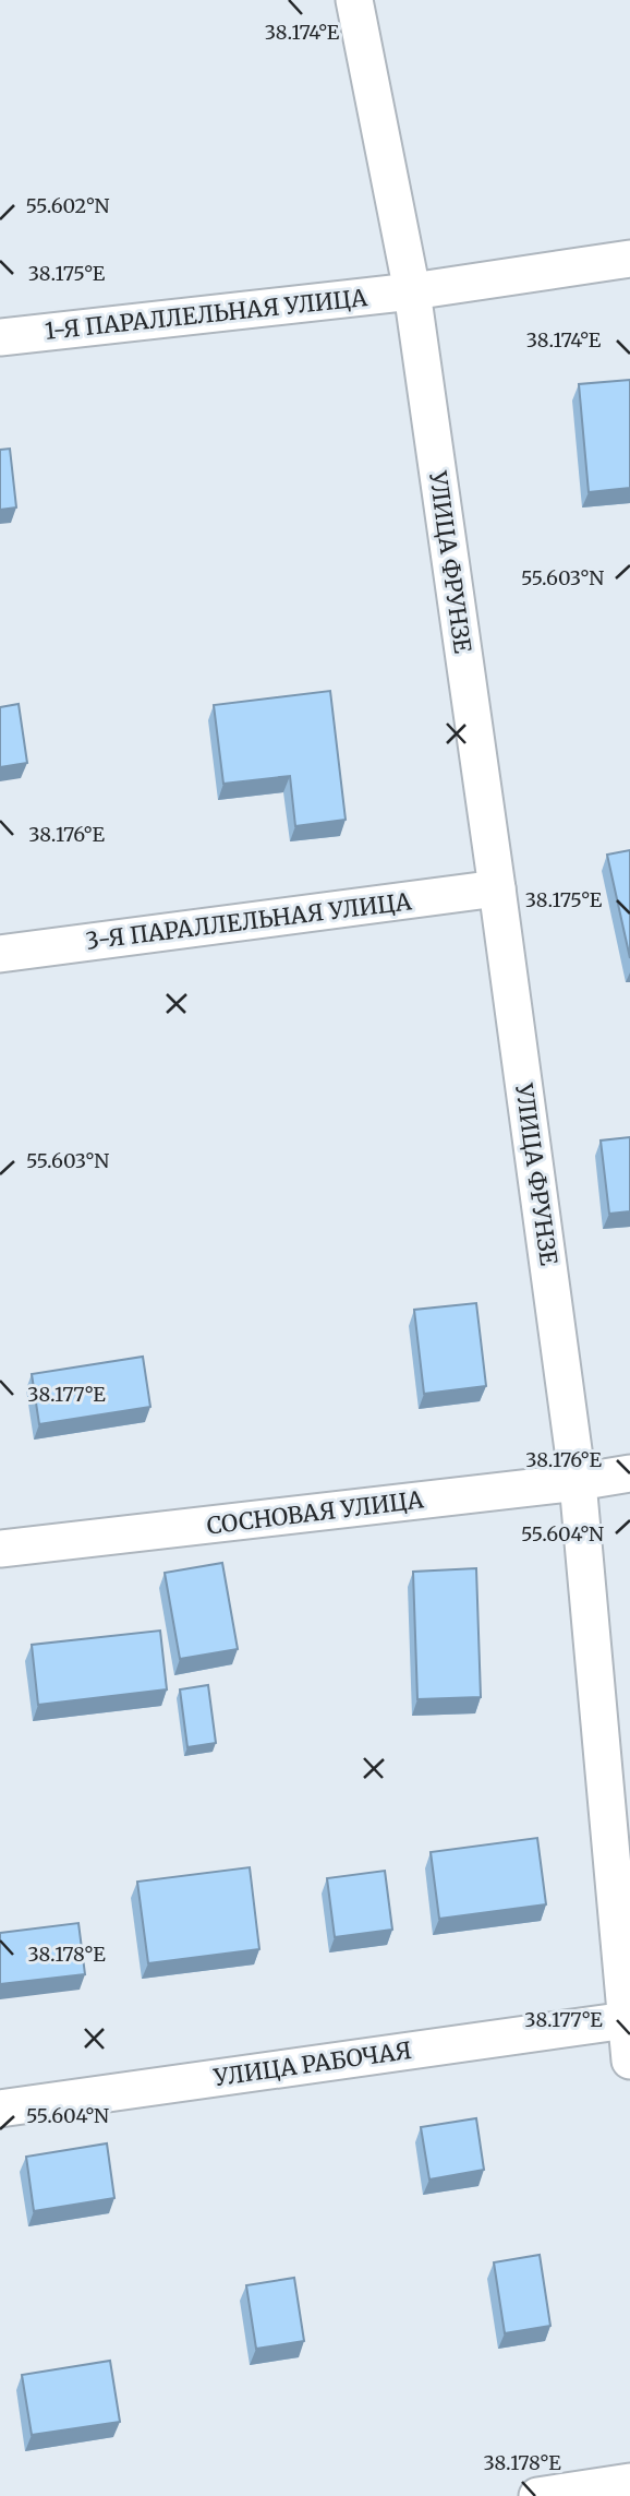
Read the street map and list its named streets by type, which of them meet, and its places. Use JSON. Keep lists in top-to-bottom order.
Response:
{
  "streets": {
    "street": [
      "1-Я ПАРАЛЛЕЛЬНАЯ УЛИЦА",
      "УЛИЦА ФРУНЗЕ",
      "3-Я ПАРАЛЛЕЛЬНАЯ УЛИЦА",
      "СОСНОВАЯ УЛИЦА",
      "УЛИЦА РАБОЧАЯ"
    ]
  },
  "crossings": [
    ["1-Я ПАРАЛЛЕЛЬНАЯ УЛИЦА", "УЛИЦА ФРУНЗЕ"],
    ["УЛИЦА ФРУНЗЕ", "3-Я ПАРАЛЛЕЛЬНАЯ УЛИЦА"],
    ["УЛИЦА ФРУНЗЕ", "СОСНОВАЯ УЛИЦА"],
    ["УЛИЦА ФРУНЗЕ", "УЛИЦА РАБОЧАЯ"]
  ],
  "coordinates": [
    "38.174°E",
    "55.602°N",
    "38.175°E",
    "55.603°N",
    "38.176°E",
    "38.177°E",
    "55.604°N",
    "38.178°E"
  ]
}
